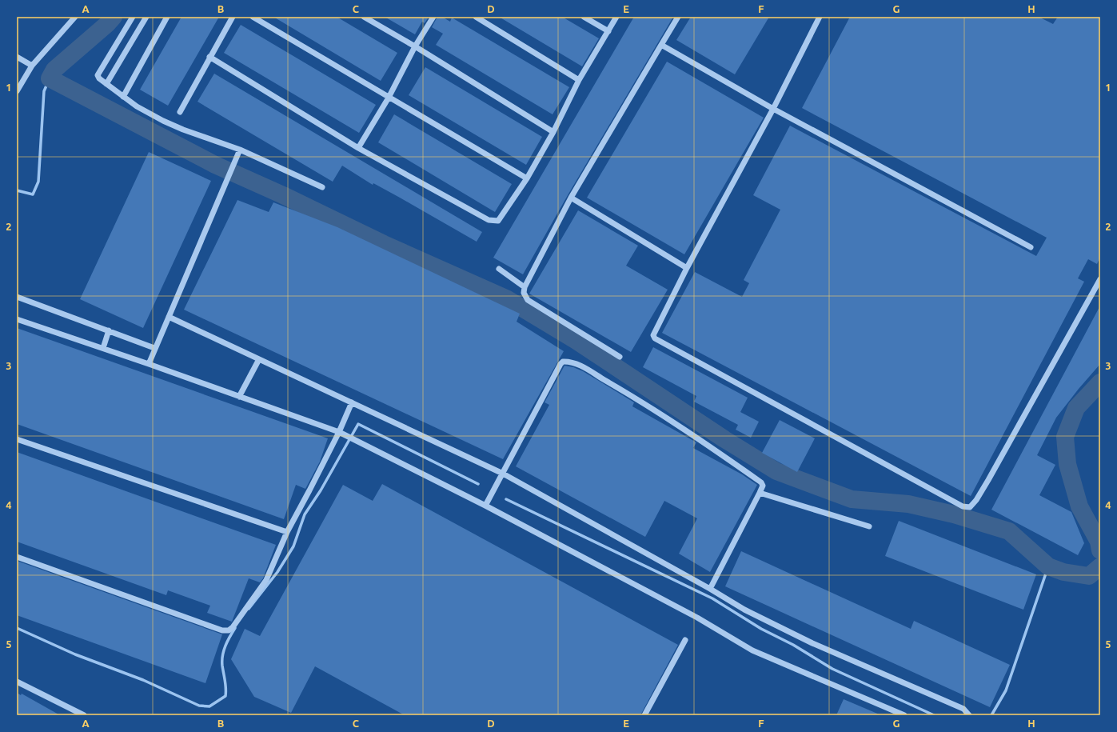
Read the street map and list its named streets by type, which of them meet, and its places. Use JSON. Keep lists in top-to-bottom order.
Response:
{
  "grid": {
    "columns": [
      "A",
      "B",
      "C",
      "D",
      "E",
      "F",
      "G",
      "H"
    ],
    "rows": [
      "1",
      "2",
      "3",
      "4",
      "5"
    ]
  }
}
